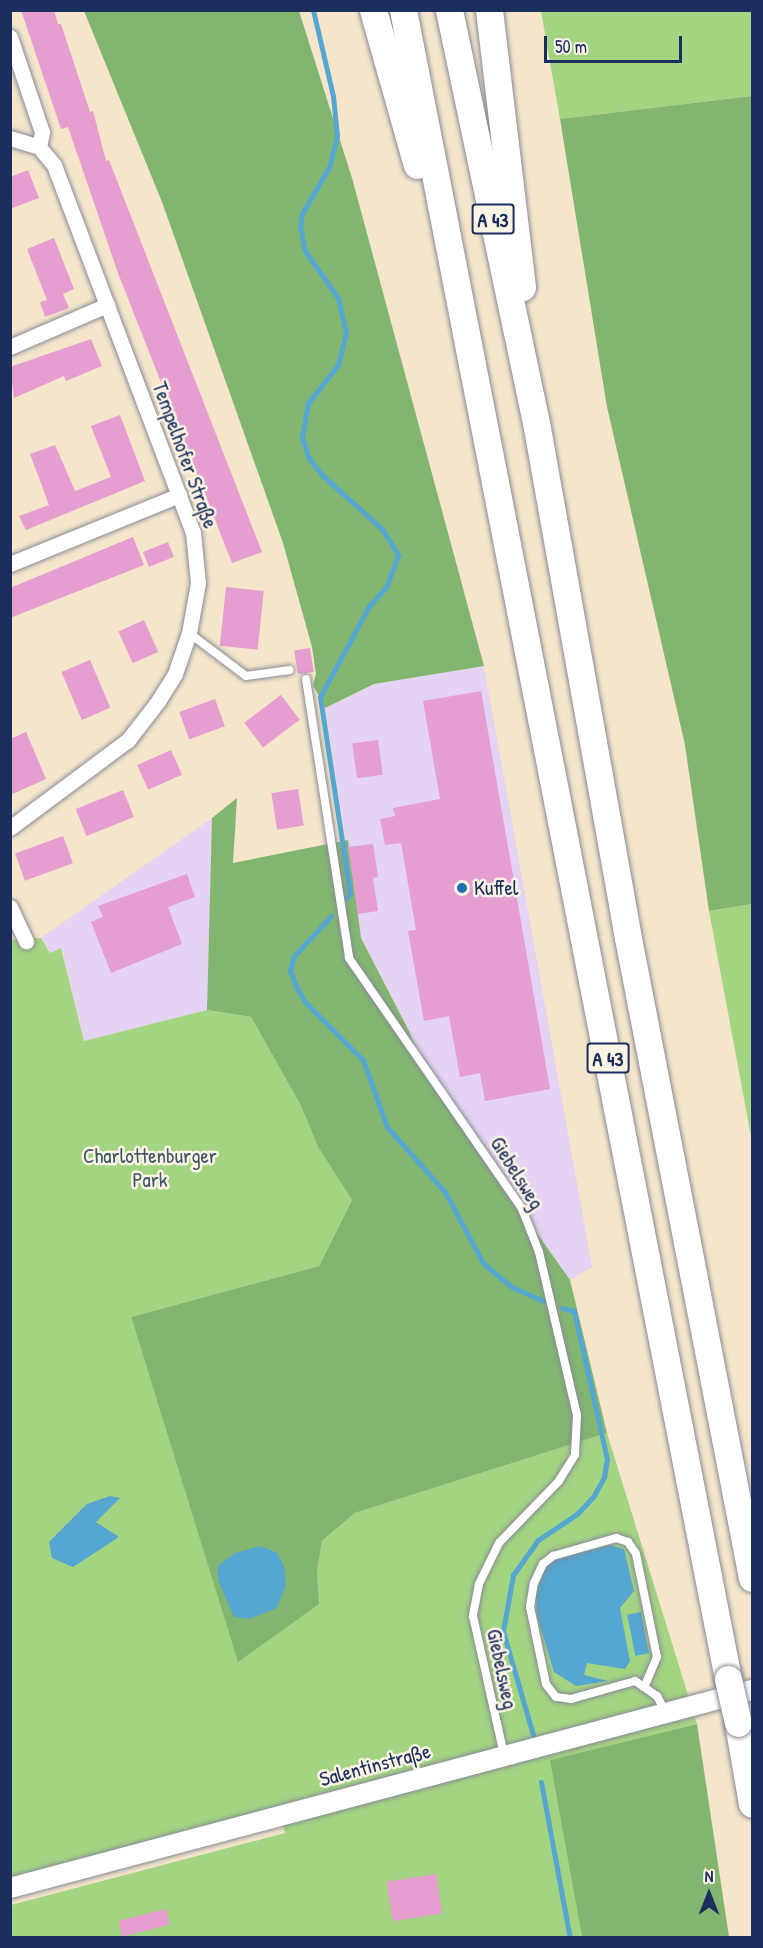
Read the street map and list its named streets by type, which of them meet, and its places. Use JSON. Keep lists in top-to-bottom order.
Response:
{
  "streets": {
    "highway": ["A 43"],
    "street": ["Tempelhofer Straße", "Salentinstraße"],
    "lane": ["Giebelsweg"]
  },
  "crossings": [
    ["Giebelsweg", "Salentinstraße"]
  ],
  "parks": ["Charlottenburger Park"],
  "places": ["Kuffel"],
  "scale_bar": "50 m",
  "north": "top"
}
